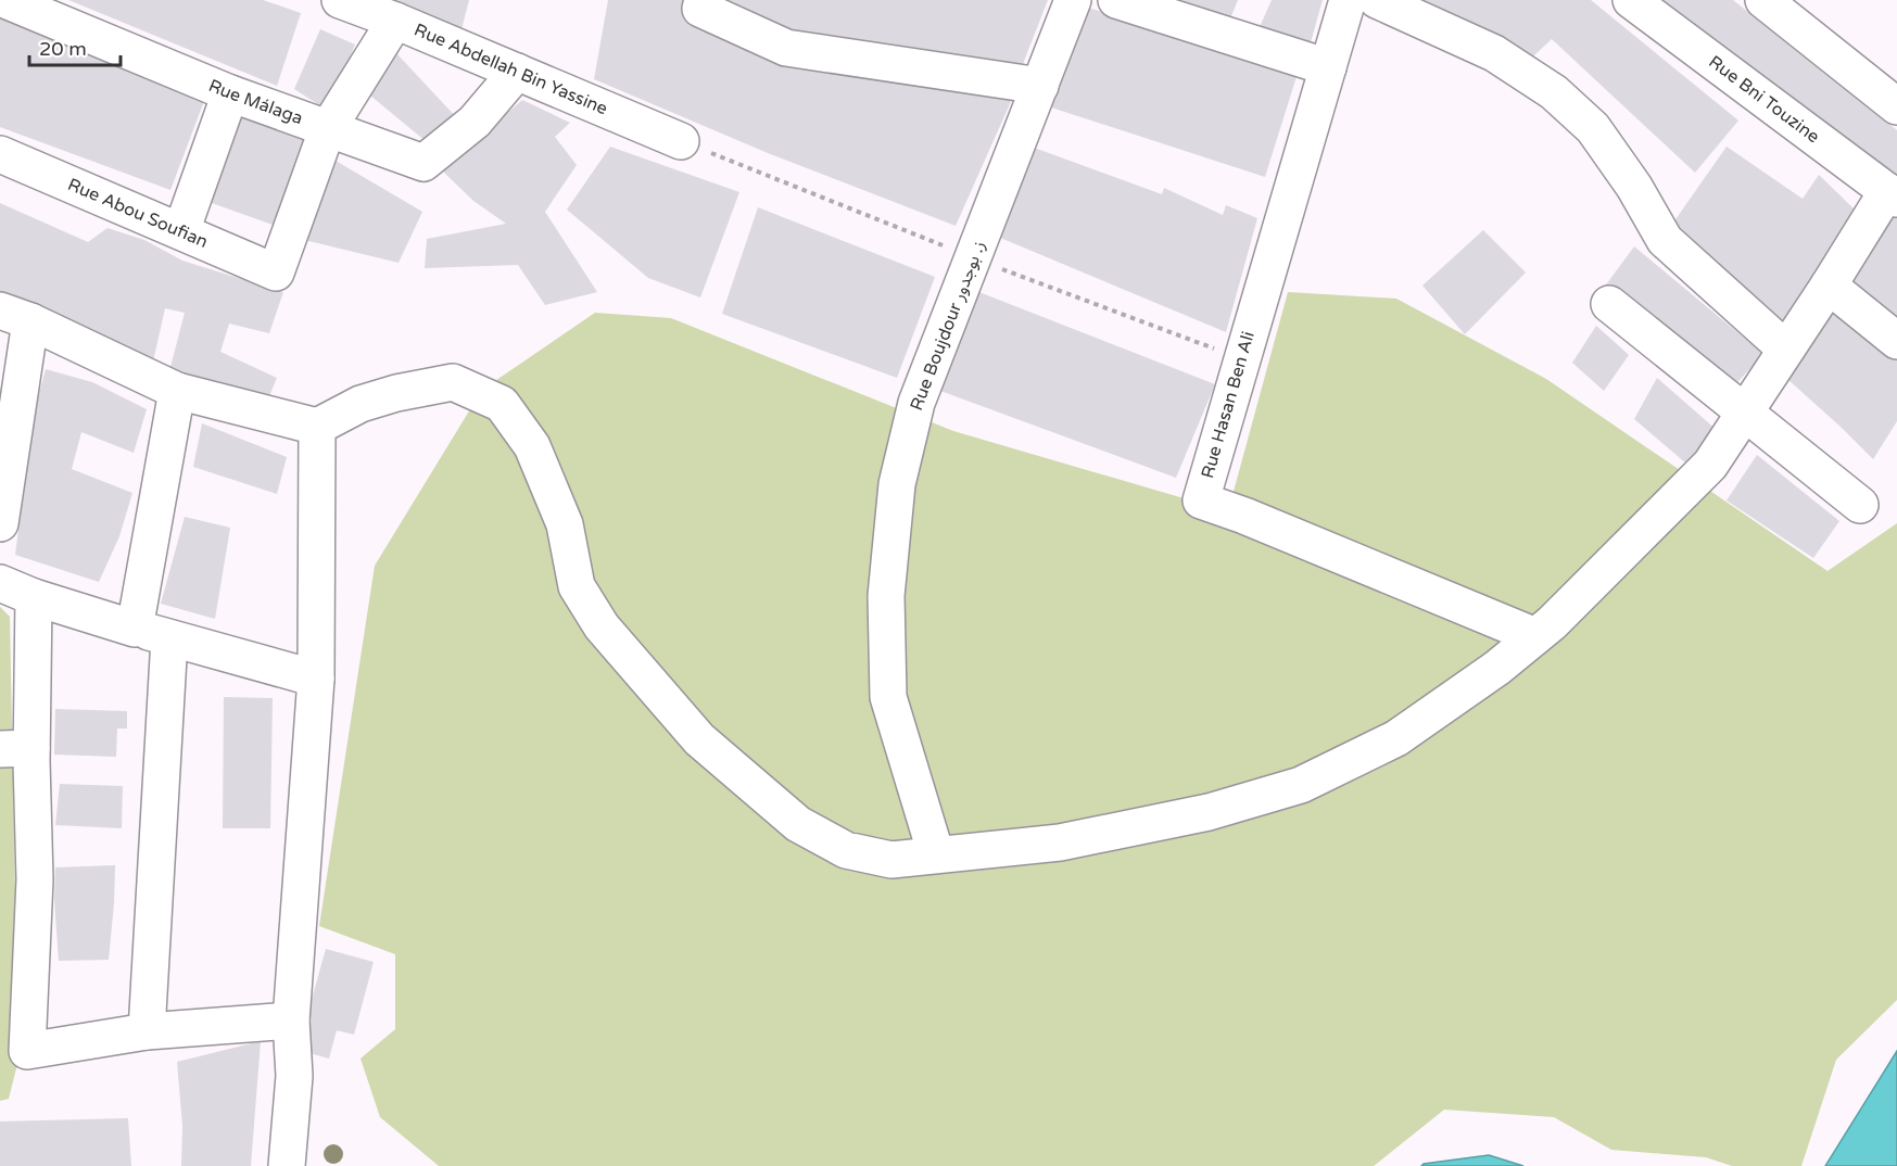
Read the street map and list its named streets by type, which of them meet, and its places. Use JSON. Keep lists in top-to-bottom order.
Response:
{
  "streets": {
    "street": [
      "Rue Abdellah Bin Yassine",
      "Rue Bni Touzine",
      "Rue Málaga",
      "Rue Abou Soufian",
      "Rue Boujdour ز. بوجدور",
      "Rue Hasan Ben Ali"
    ]
  },
  "crossings": [
    ["Rue Abdellah Bin Yassine", "Rue Málaga"],
    ["Rue Málaga", "Rue Abou Soufian"]
  ],
  "scale_bar": "20 m"
}
